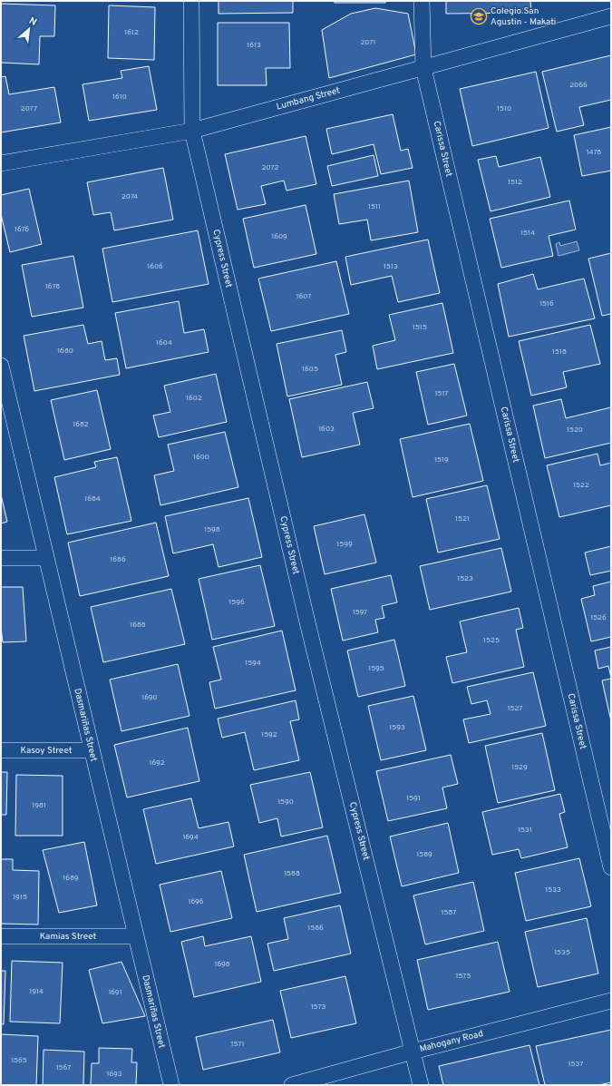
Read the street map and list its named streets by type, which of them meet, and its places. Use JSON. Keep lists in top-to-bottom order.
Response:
{
  "streets": {
    "street": [
      "Lumbang Street",
      "Carissa Street",
      "Cypress Street",
      "Dasmariñas Street",
      "Kasoy Street",
      "Kamias Street",
      "Mahogany Road"
    ]
  },
  "crossings": [
    ["Lumbang Street", "Carissa Street"],
    ["Lumbang Street", "Cypress Street"],
    ["Cypress Street", "Mahogany Road"],
    ["Dasmariñas Street", "Kasoy Street"],
    ["Dasmariñas Street", "Kamias Street"]
  ],
  "places": {
    "school or university": ["Colegio San Agustin - Makati"]
  },
  "house_numbers": [
    "1612",
    "2071",
    "1613",
    "2066",
    "1610",
    "2077",
    "1510",
    "1478",
    "2072",
    "1512",
    "2074",
    "1511",
    "1676",
    "1514",
    "1609",
    "1606",
    "1513",
    "1678",
    "1607",
    "1516",
    "1515",
    "1604",
    "1680",
    "1518",
    "1605",
    "1517",
    "1602",
    "1682",
    "1603",
    "1520",
    "1600",
    "1519",
    "1522",
    "1684",
    "1521",
    "1598",
    "1599",
    "1686",
    "1523",
    "1596",
    "1597",
    "1526",
    "1688",
    "1525",
    "1594",
    "1595",
    "1690",
    "1527",
    "1593",
    "1592",
    "1692",
    "1529",
    "1591",
    "1590",
    "1981",
    "1531",
    "1694",
    "1589",
    "1588",
    "1689",
    "1533",
    "1915",
    "1696",
    "1587",
    "1586",
    "1535",
    "1698",
    "1575",
    "1914",
    "1691",
    "1573",
    "1571",
    "1565",
    "1537",
    "1567",
    "1693"
  ],
  "north": "top right"
}
